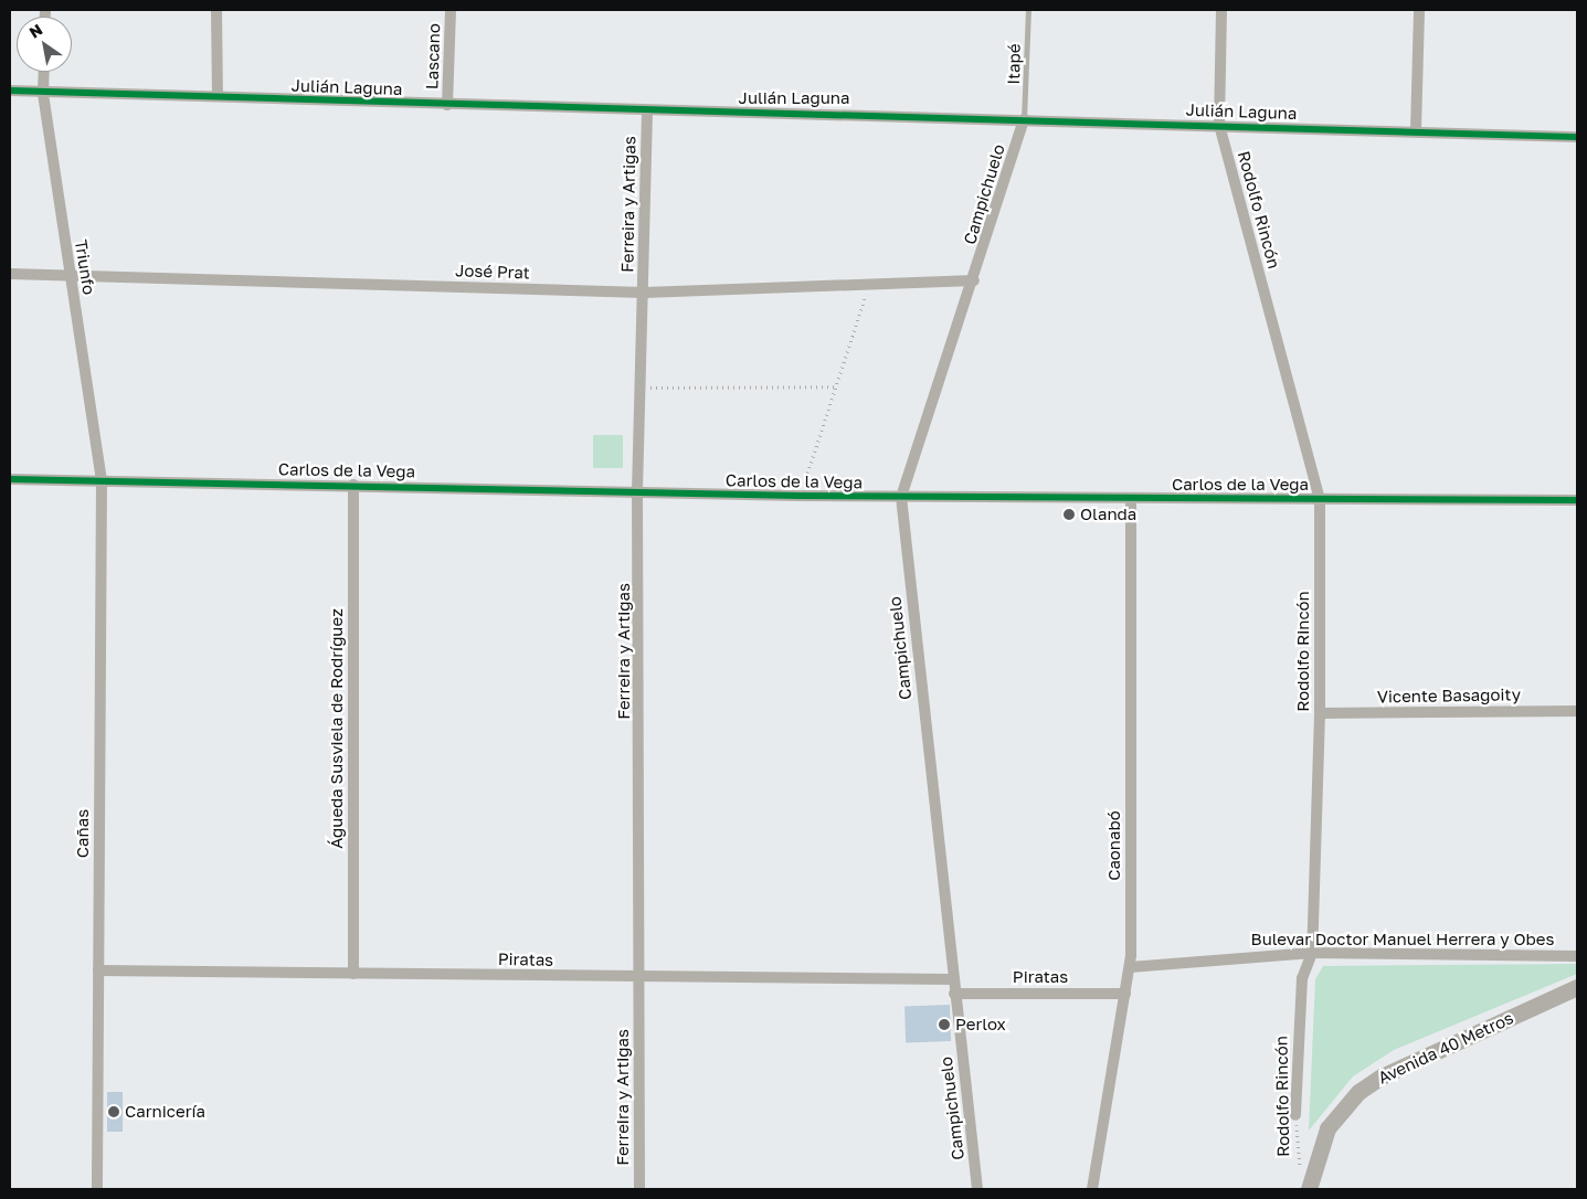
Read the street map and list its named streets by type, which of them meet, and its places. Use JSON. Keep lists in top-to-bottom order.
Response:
{
  "streets": {
    "main road": ["Avenida 40 Metros"],
    "street": [
      "Lascano",
      "Julián Laguna",
      "Campichuelo",
      "Ferreira y Artigas",
      "Rodolfo Rincón",
      "Triunfo",
      "José Prat",
      "Carlos de la Vega",
      "Vicente Basagoity",
      "Águeda Susviela de Rodríguez",
      "Cañas",
      "Caonabó",
      "Bulevar Doctor Manuel Herrera y Obes",
      "Piratas"
    ],
    "lane": ["Itapé"]
  },
  "crossings": [
    ["Lascano", "Julián Laguna"],
    ["Itapé", "Julián Laguna"],
    ["Itapé", "Campichuelo"],
    ["Julián Laguna", "Campichuelo"],
    ["Julián Laguna", "Ferreira y Artigas"],
    ["Julián Laguna", "Rodolfo Rincón"],
    ["Julián Laguna", "Triunfo"],
    ["Campichuelo", "José Prat"],
    ["Campichuelo", "Carlos de la Vega"],
    ["Campichuelo", "Piratas"],
    ["Ferreira y Artigas", "José Prat"],
    ["Ferreira y Artigas", "Carlos de la Vega"],
    ["Ferreira y Artigas", "Piratas"],
    ["Rodolfo Rincón", "Carlos de la Vega"],
    ["Rodolfo Rincón", "Vicente Basagoity"],
    ["Rodolfo Rincón", "Bulevar Doctor Manuel Herrera y Obes"],
    ["Triunfo", "José Prat"],
    ["Triunfo", "Carlos de la Vega"],
    ["Triunfo", "Cañas"],
    ["Carlos de la Vega", "Águeda Susviela de Rodríguez"],
    ["Carlos de la Vega", "Cañas"],
    ["Carlos de la Vega", "Caonabó"],
    ["Águeda Susviela de Rodríguez", "Piratas"],
    ["Cañas", "Piratas"],
    ["Caonabó", "Bulevar Doctor Manuel Herrera y Obes"],
    ["Caonabó", "Piratas"]
  ],
  "places": ["Olanda", "Perlox", "Carnicería"],
  "north": "top left"
}
